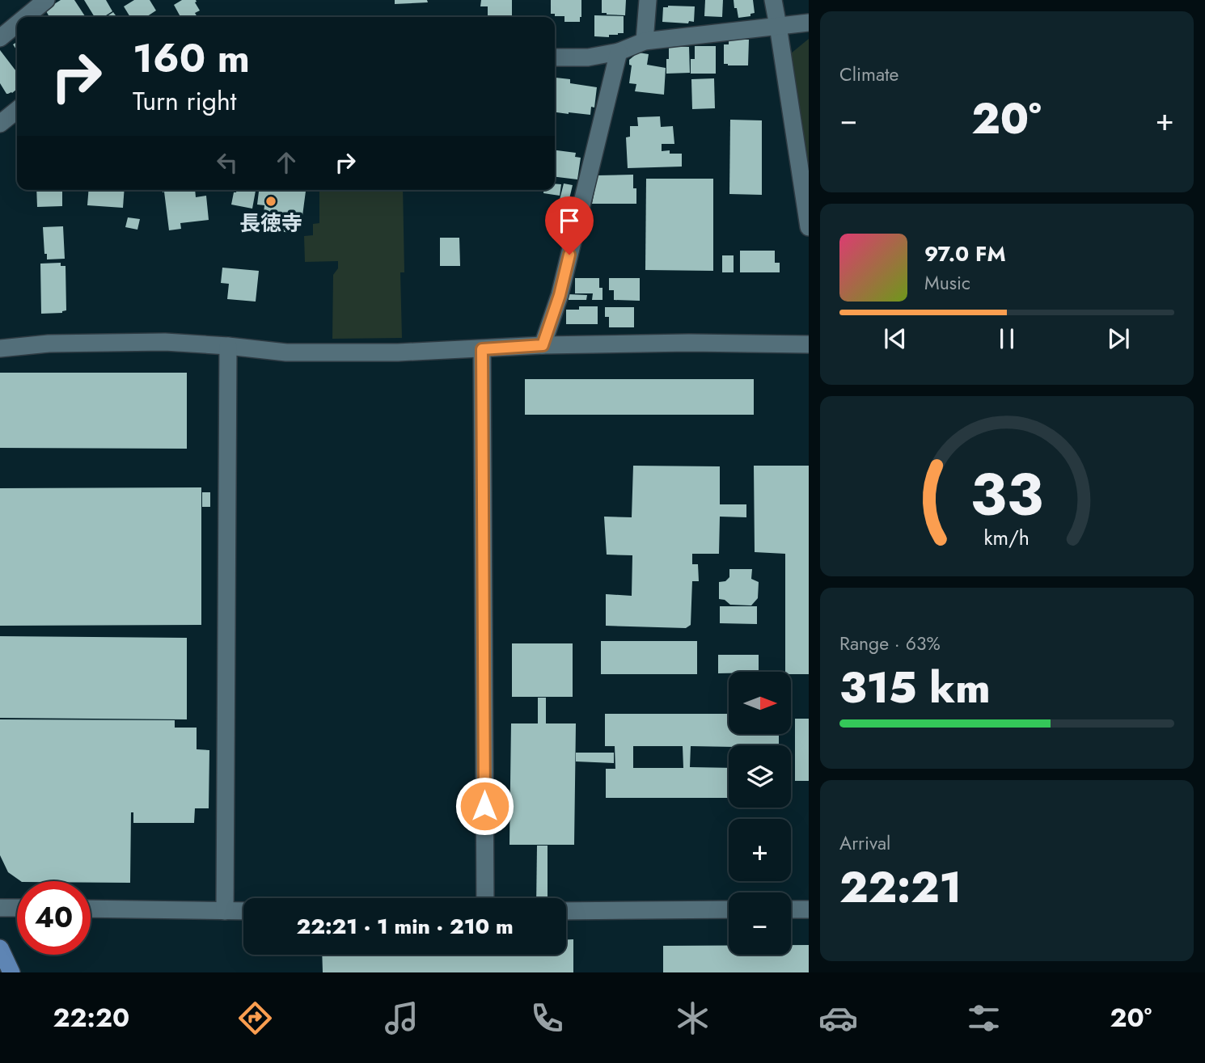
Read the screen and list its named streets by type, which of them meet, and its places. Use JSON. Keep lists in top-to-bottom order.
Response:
{
  "places": ["長徳寺"],
  "north": "right",
  "page": {
    "tile": [
      "Climate",
      ["Range · 63%", "315 km"],
      ["Arrival", "22:21"]
    ],
    "turn": ["160 m", "Turn right"],
    "heat": ["−", "20°", "+"],
    "song": ["97.0 FM", "Music"],
    "map_buttons": ["+", "−"],
    "limit": "40",
    "trip": "22:21 · 1 min · 210 m",
    "tabs": ["22:20", "20°"],
    "gauge": ["33", "km/h"]
  }
}
